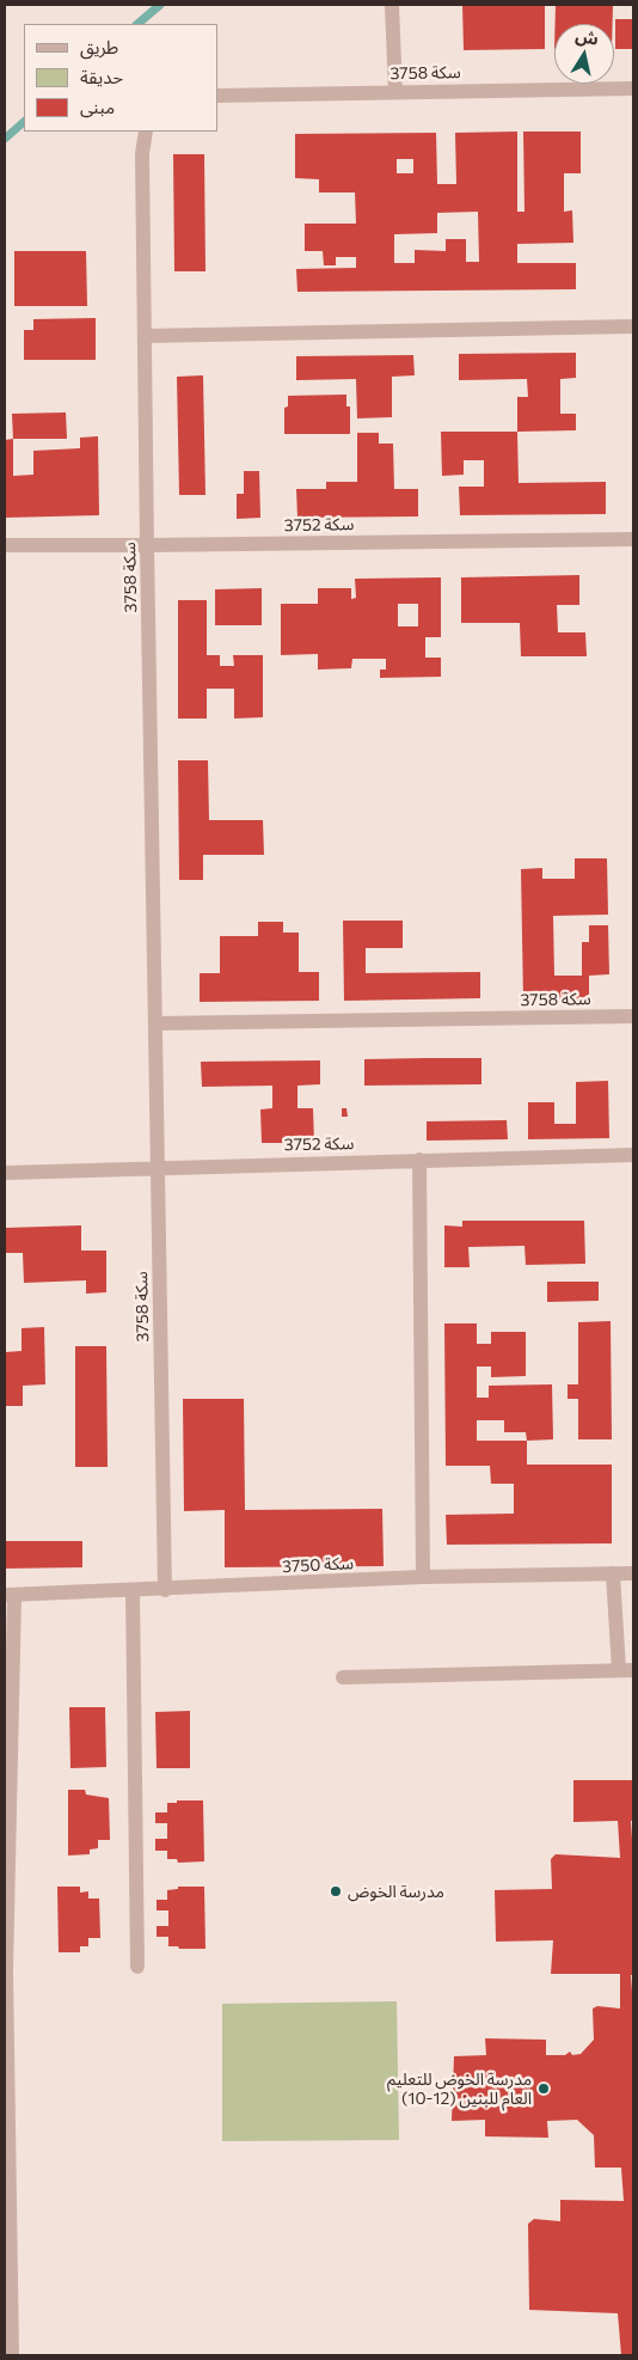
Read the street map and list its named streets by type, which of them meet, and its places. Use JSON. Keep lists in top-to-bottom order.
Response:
{
  "streets": {
    "street": ["سكة 3758", "سكة 3752", "سكة 3750"]
  },
  "crossings": [
    ["سكة 3758", "سكة 3752"],
    ["سكة 3758", "سكة 3750"]
  ],
  "places": ["مدرسة الخوض", "مدرسة الخوض للتعليم العام للبنين (12-10)"],
  "legend": ["طريق", "حديقة", "مبنى"],
  "north": "top"
}
